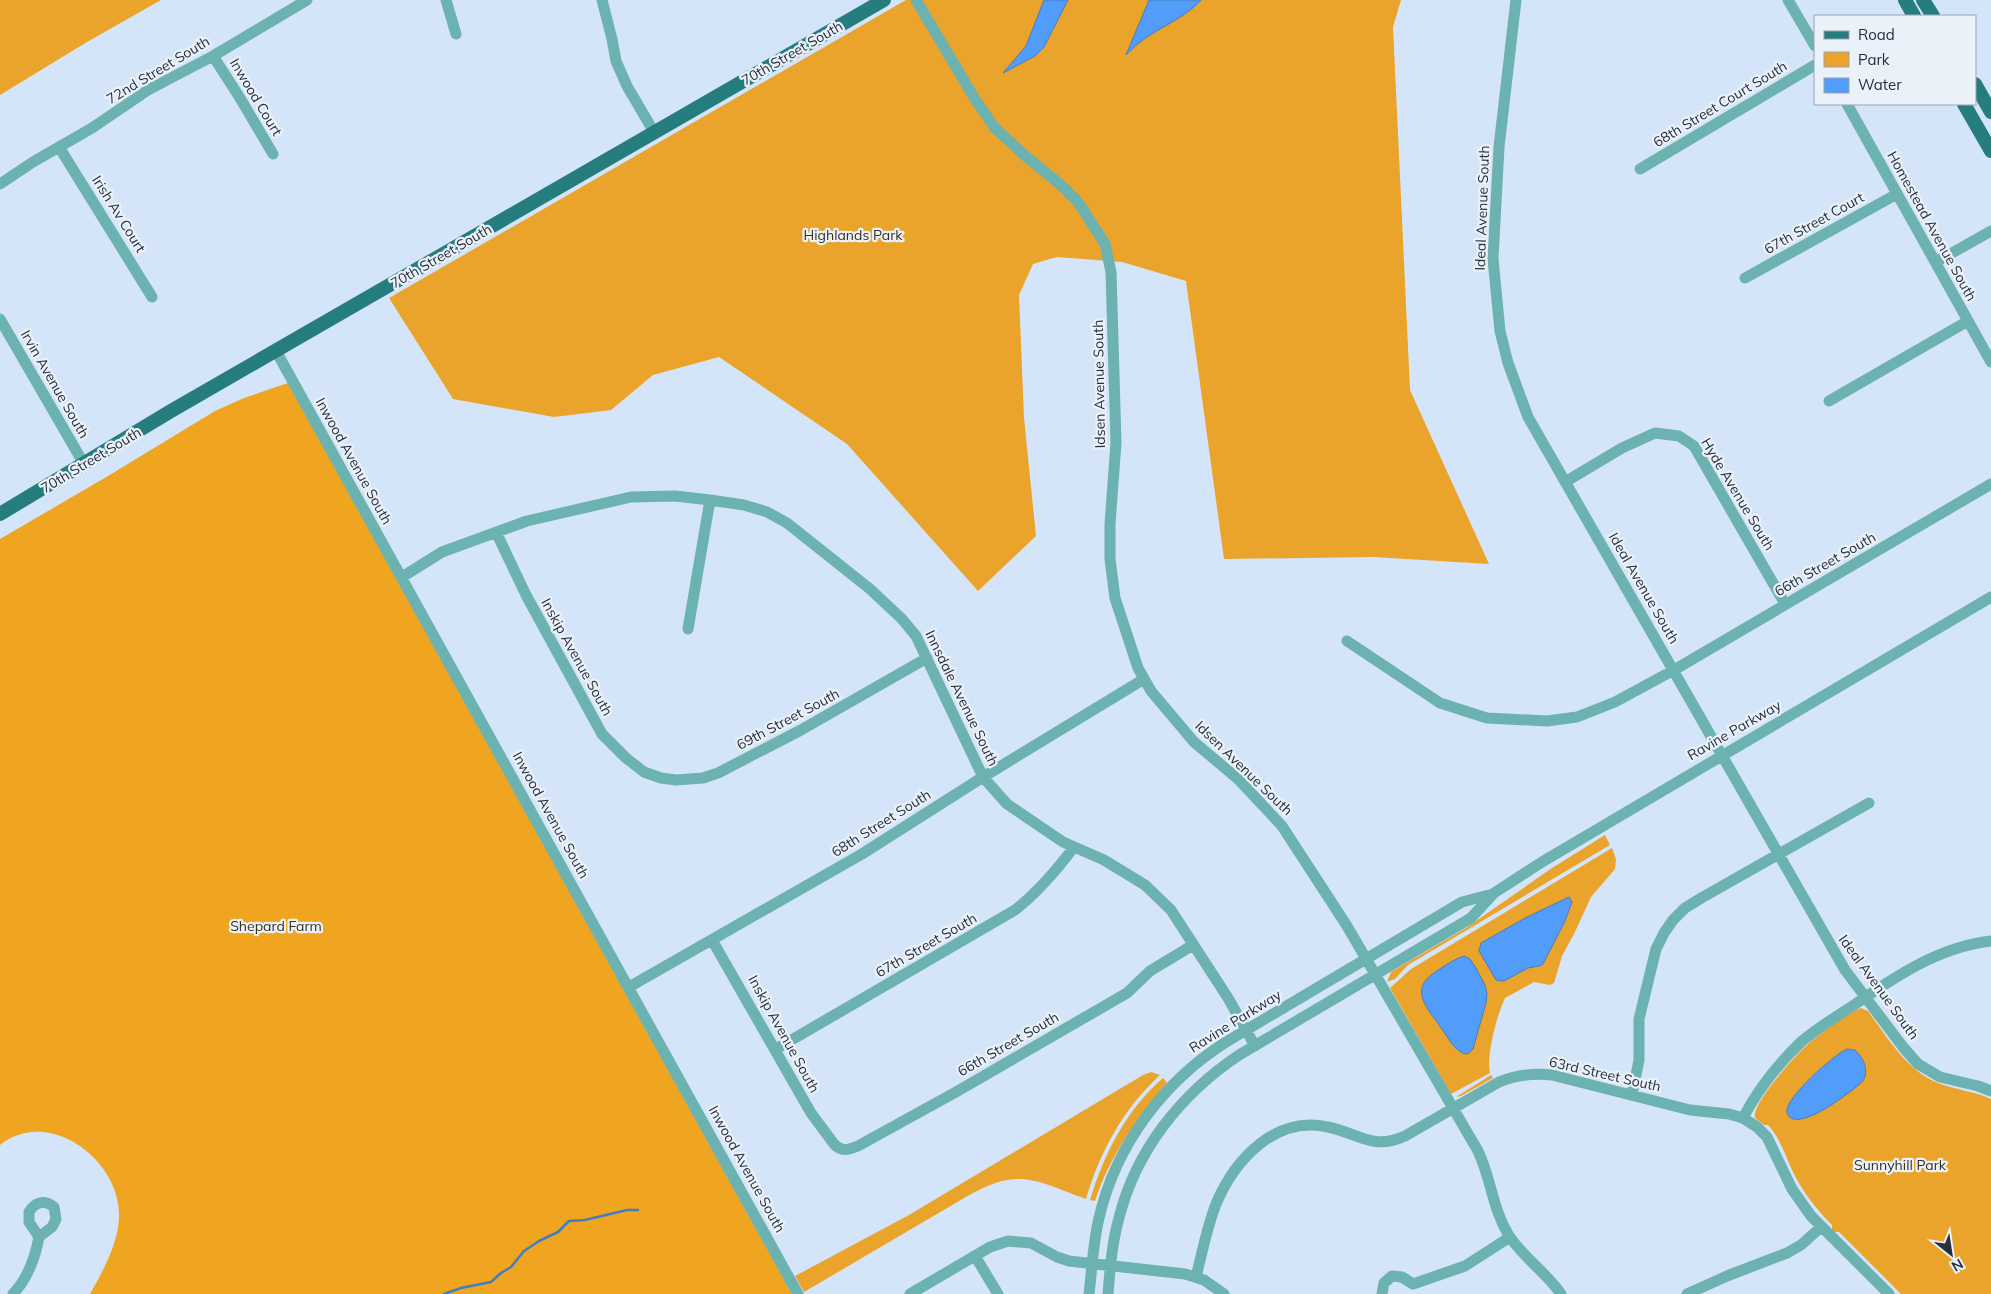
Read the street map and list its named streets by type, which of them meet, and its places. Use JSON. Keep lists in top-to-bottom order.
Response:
{
  "streets": {
    "main road": ["70th Street South"],
    "street": [
      "72nd Street South",
      "Inwood Court",
      "68th Street Court South",
      "Ideal Avenue South",
      "Irish Av Court",
      "67th Street Court",
      "Homestead Avenue South",
      "Irvin Avenue South",
      "Idsen Avenue South",
      "Inwood Avenue South",
      "Hyde Avenue South",
      "66th Street South",
      "Inskip Avenue South",
      "Innsdale Avenue South",
      "69th Street South",
      "Ravine Parkway",
      "68th Street South",
      "67th Street South",
      "63rd Street South"
    ]
  },
  "crossings": [
    ["70th Street South", "Irvin Avenue South"],
    ["70th Street South", "Inwood Avenue South"],
    ["72nd Street South", "Inwood Court"],
    ["72nd Street South", "Irish Av Court"],
    ["Ideal Avenue South", "Hyde Avenue South"],
    ["Ideal Avenue South", "66th Street South"],
    ["Ideal Avenue South", "Ravine Parkway"],
    ["67th Street Court", "Homestead Avenue South"],
    ["Idsen Avenue South", "Ravine Parkway"],
    ["Idsen Avenue South", "68th Street South"],
    ["Idsen Avenue South", "63rd Street South"],
    ["Inwood Avenue South", "Innsdale Avenue South"],
    ["Inwood Avenue South", "68th Street South"],
    ["Hyde Avenue South", "66th Street South"],
    ["66th Street South", "Inskip Avenue South"],
    ["66th Street South", "Innsdale Avenue South"],
    ["Inskip Avenue South", "Innsdale Avenue South"],
    ["Inskip Avenue South", "69th Street South"],
    ["Inskip Avenue South", "68th Street South"],
    ["Inskip Avenue South", "67th Street South"],
    ["Innsdale Avenue South", "69th Street South"],
    ["Innsdale Avenue South", "Ravine Parkway"],
    ["Innsdale Avenue South", "68th Street South"],
    ["Innsdale Avenue South", "67th Street South"]
  ],
  "parks": ["Highlands Park", "Shepard Farm", "Sunnyhill Park"],
  "legend": ["Road", "Park", "Water"],
  "north": "bottom right"
}
